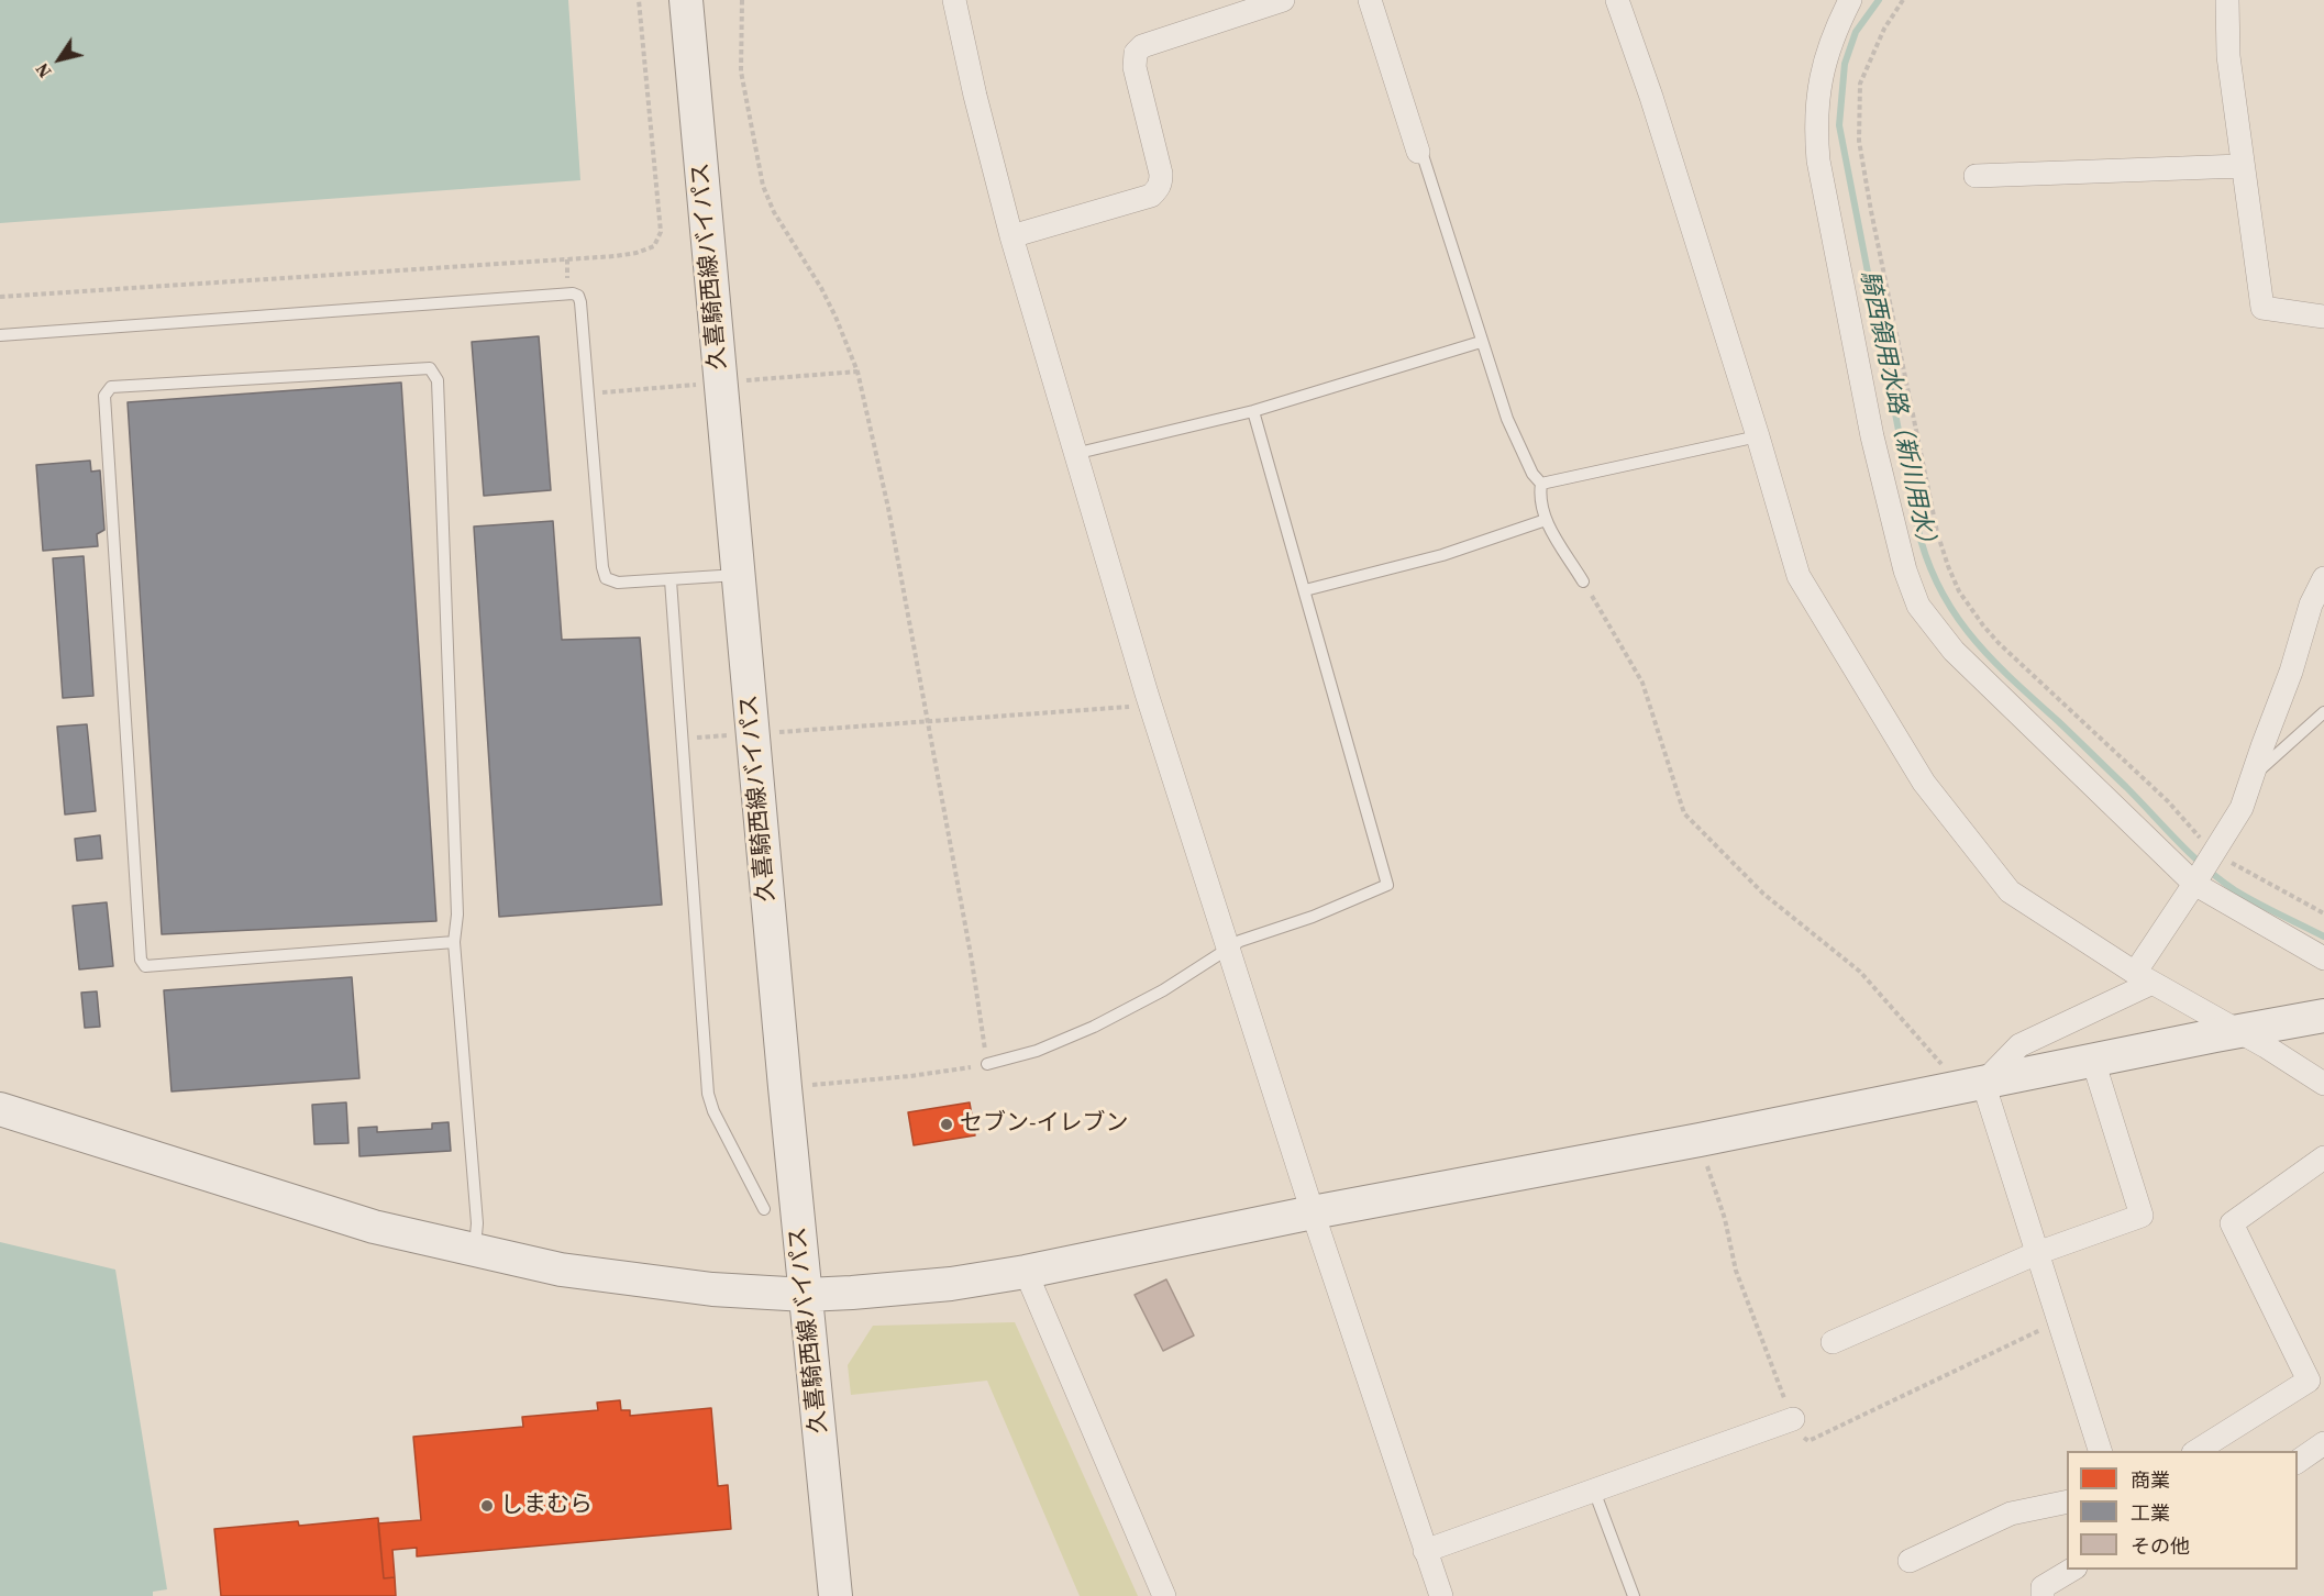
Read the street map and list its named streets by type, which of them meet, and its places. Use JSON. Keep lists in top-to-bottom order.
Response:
{
  "streets": {
    "street": ["久喜騎西線バイパス"]
  },
  "water": ["騎西領用水路（新川用水）"],
  "places": ["セブン-イレブン", "しまむら"],
  "legend": ["商業", "工業", "その他"],
  "north": "bottom left"
}
